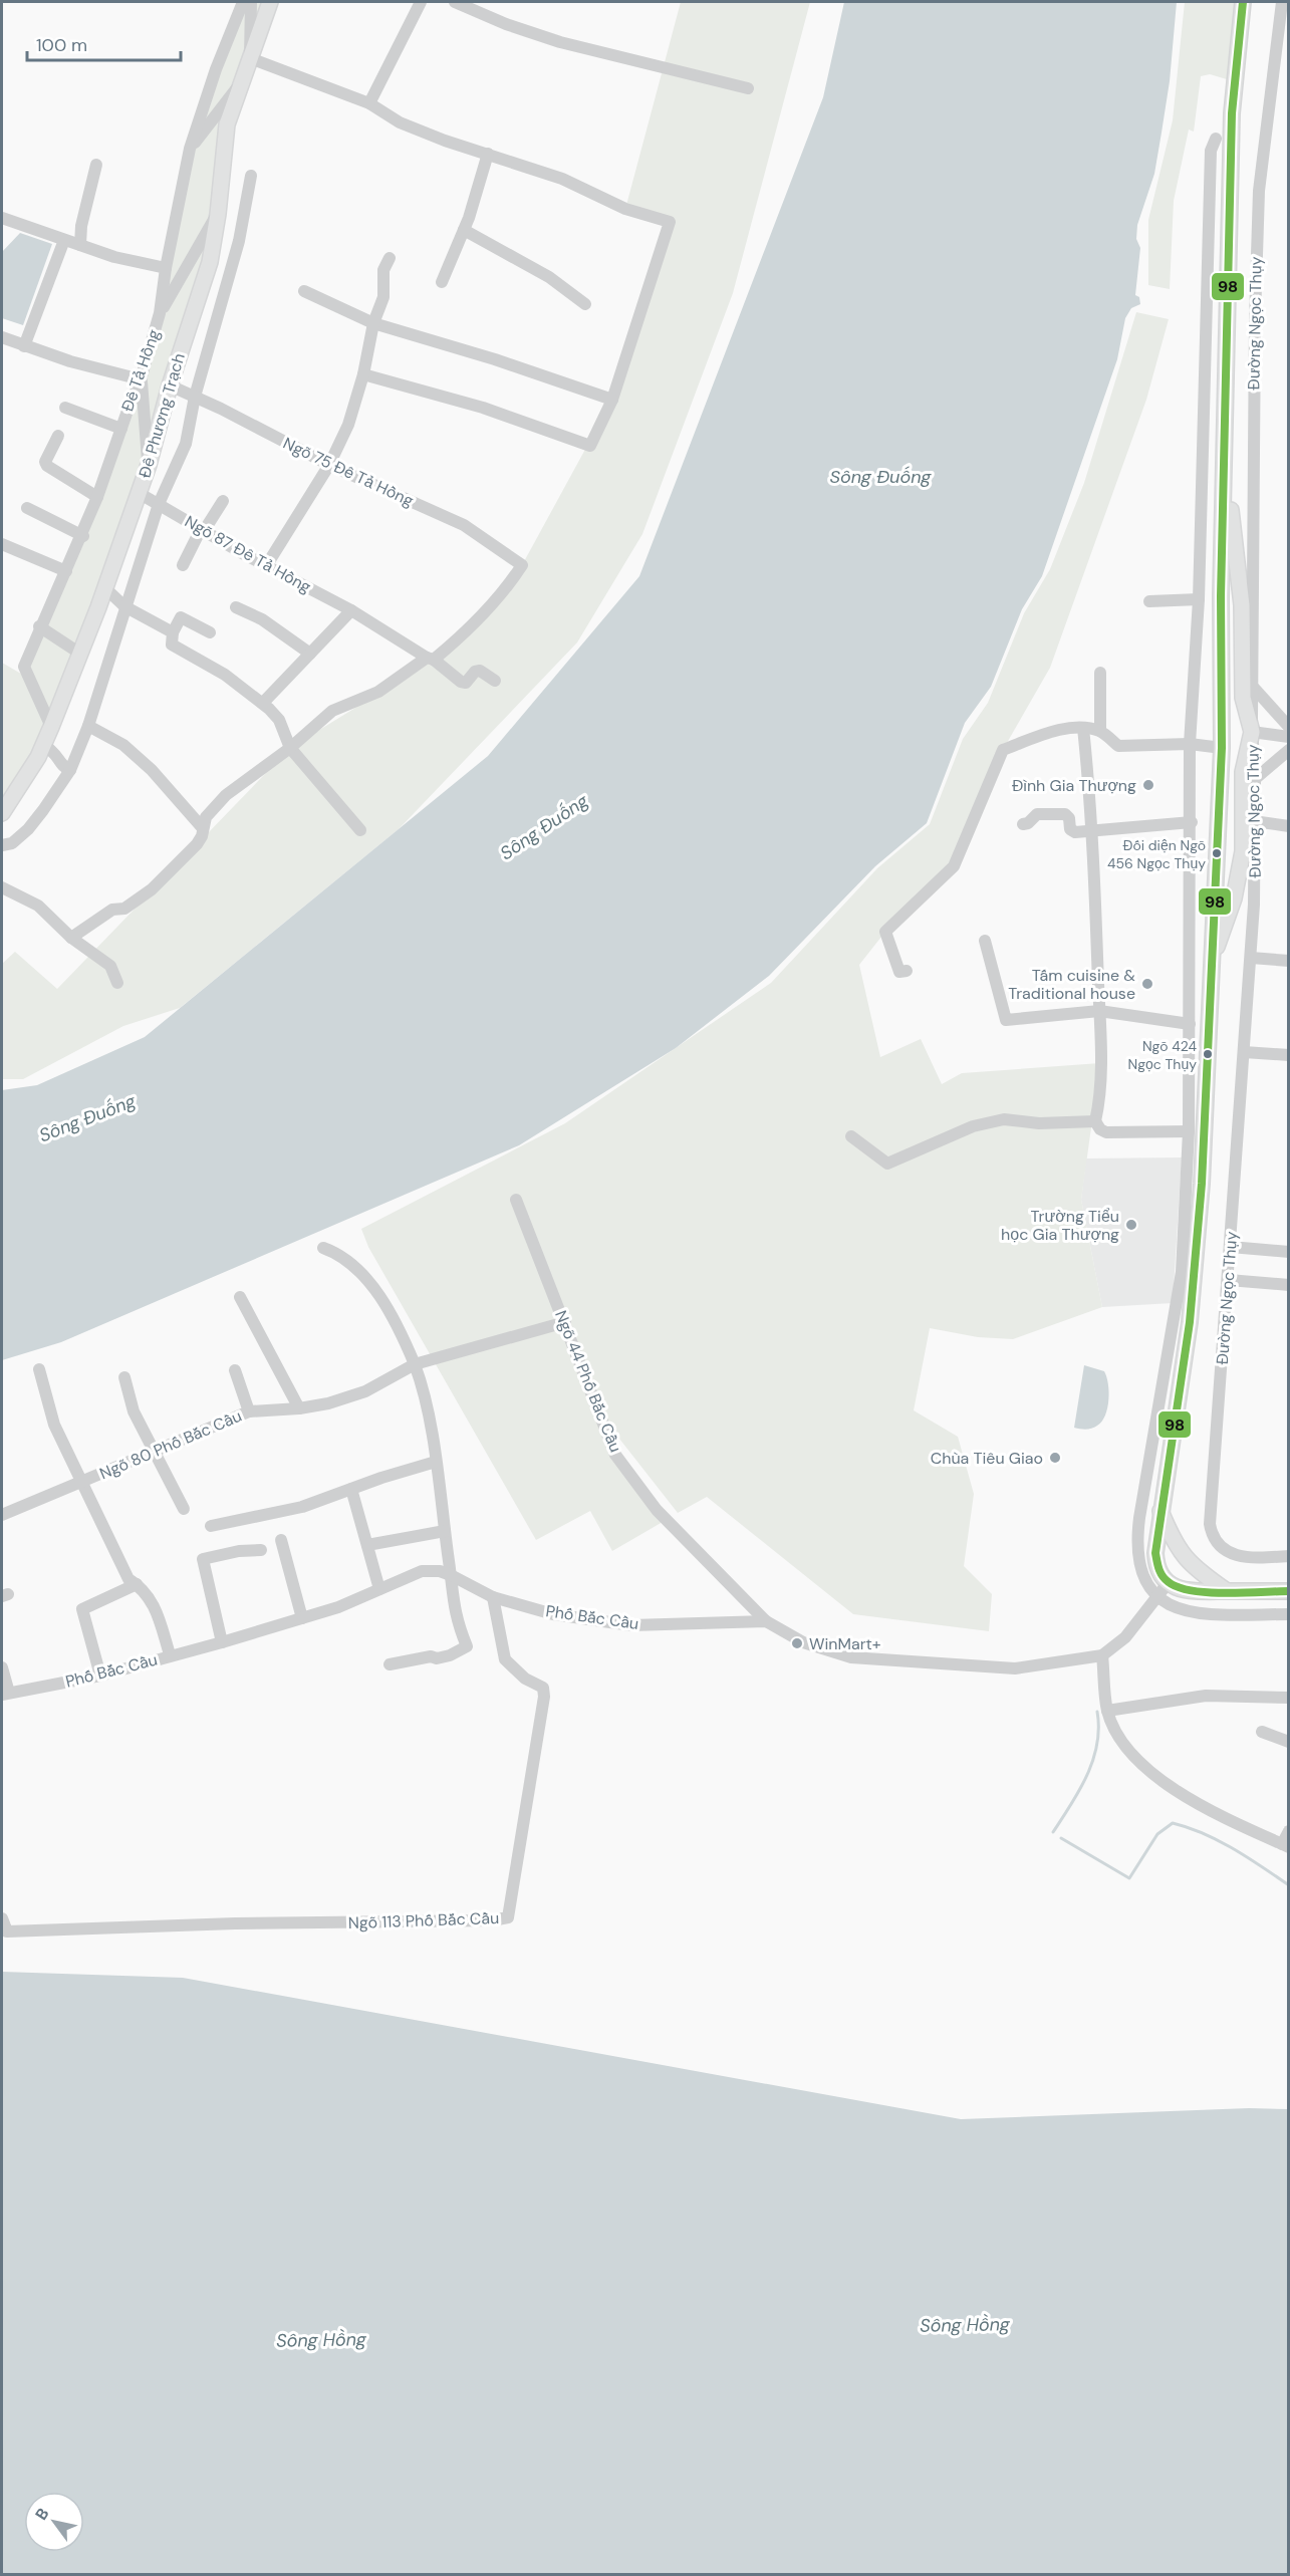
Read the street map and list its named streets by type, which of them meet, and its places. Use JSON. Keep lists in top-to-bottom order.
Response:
{
  "streets": {
    "main road": ["Đường Ngọc Thụy", "Đê Phương Trạch"],
    "street": [
      "Đê Tả Hồng",
      "Ngõ 75 Đê Tả Hồng",
      "Ngõ 87 Đê Tả Hồng",
      "Ngõ 44 Phố Bắc Cầu",
      "Ngõ 80 Phố Bắc Cầu",
      "Phố Bắc Cầu",
      "Ngõ 113 Phố Bắc Cầu"
    ]
  },
  "crossings": [
    ["Đường Ngọc Thụy", "Phố Bắc Cầu"],
    ["Đê Tả Hồng", "Đê Phương Trạch"],
    ["Đê Phương Trạch", "Ngõ 75 Đê Tả Hồng"],
    ["Đê Phương Trạch", "Ngõ 87 Đê Tả Hồng"],
    ["Ngõ 75 Đê Tả Hồng", "Ngõ 87 Đê Tả Hồng"],
    ["Ngõ 44 Phố Bắc Cầu", "Ngõ 80 Phố Bắc Cầu"],
    ["Ngõ 44 Phố Bắc Cầu", "Phố Bắc Cầu"],
    ["Phố Bắc Cầu", "Ngõ 113 Phố Bắc Cầu"]
  ],
  "water": ["Sông Đuống", "Sông Hồng"],
  "places": [
    "Đình Gia Thượng",
    "Đối diện Ngõ 456 Ngọc Thụy",
    "Tấm cuisine & Traditional house",
    "Ngõ 424 Ngọc Thụy",
    "Trường Tiểu học Gia Thượng",
    "Chùa Tiêu Giao",
    "WinMart+"
  ],
  "lines": ["transit line 98"],
  "scale_bar": "100 m",
  "north": "top left"
}
